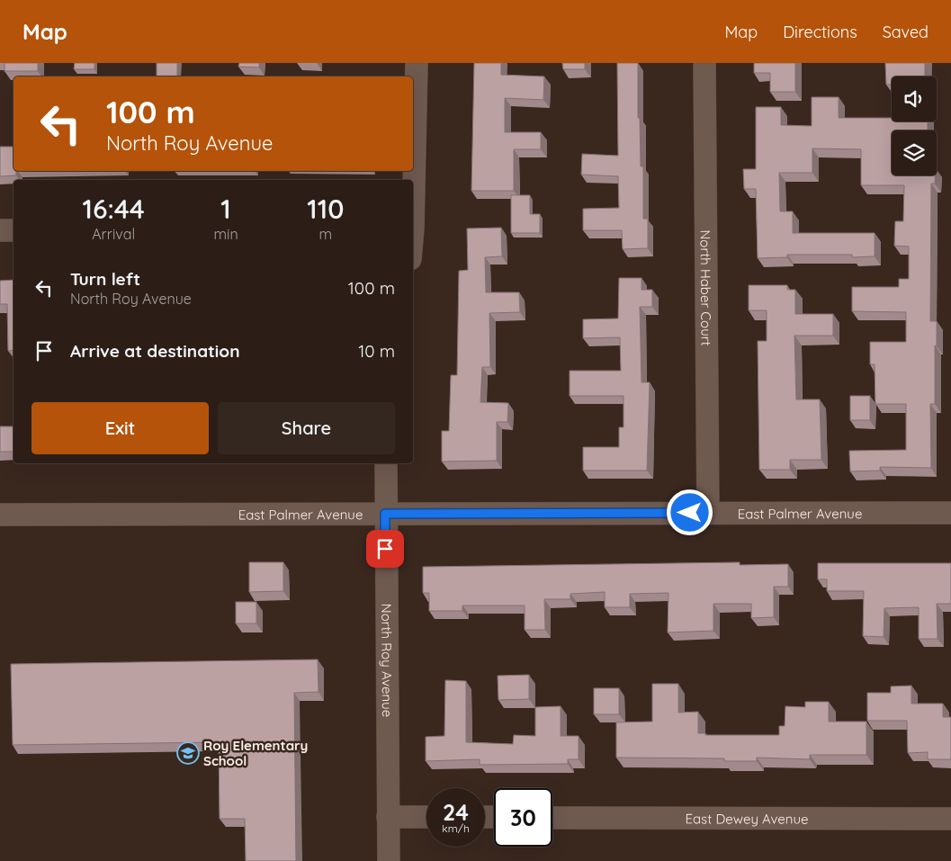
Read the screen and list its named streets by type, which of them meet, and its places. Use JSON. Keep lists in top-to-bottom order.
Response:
{
  "streets": {
    "street": [
      "North Haber Court",
      "East Palmer Avenue",
      "North Roy Avenue",
      "East Dewey Avenue"
    ]
  },
  "crossings": [
    ["North Haber Court", "East Palmer Avenue"],
    ["East Palmer Avenue", "North Roy Avenue"]
  ],
  "places": {
    "school or university": ["Roy Elementary School"]
  },
  "page": {
    "header": "Map",
    "nav": ["Map", "Directions", "Saved"],
    "turn": ["100 m", "North Roy Avenue"],
    "eta": [
      "16:44",
      "Arrival",
      "1",
      "min",
      "110",
      "m"
    ],
    "list": [
      {
        "name": "Turn left",
        "note": "North Roy Avenue",
        "value": "100 m"
      },
      {
        "name": "Arrive at destination",
        "value": "10 m"
      }
    ],
    "buttons": ["Exit", "Share"],
    "speed": "24 km/h",
    "limit": "30"
  }
}
